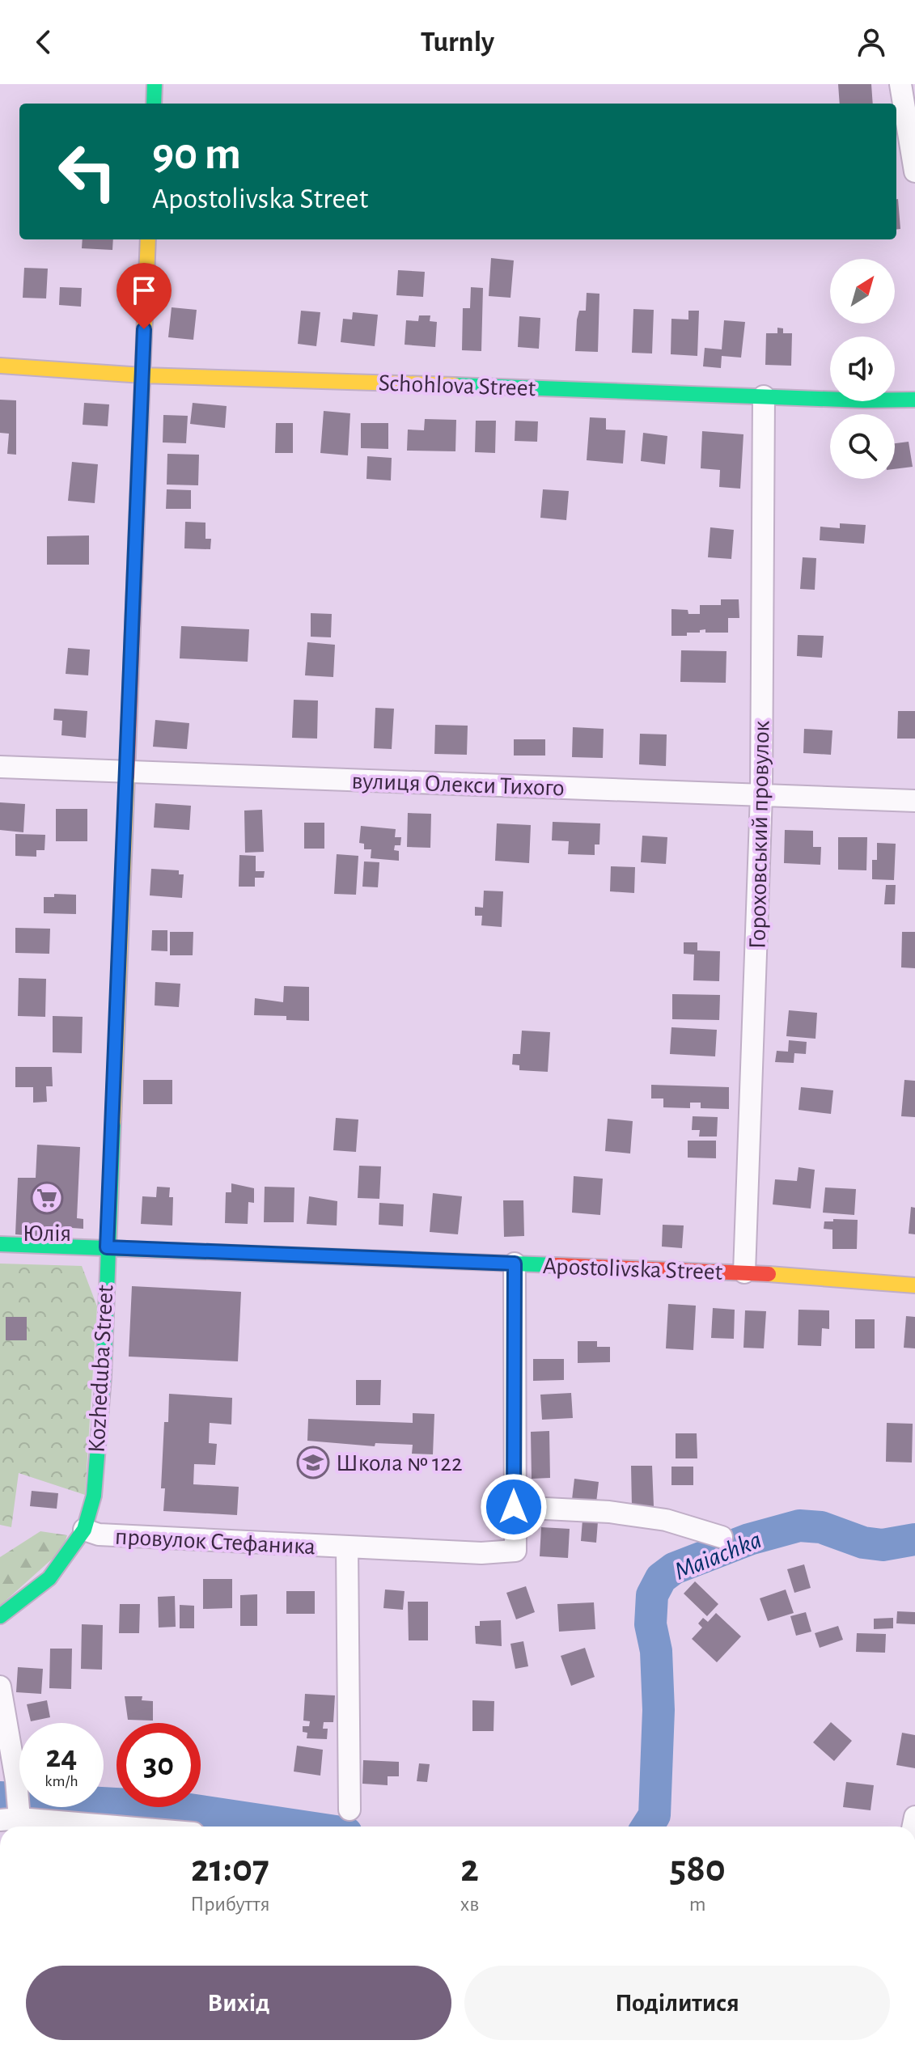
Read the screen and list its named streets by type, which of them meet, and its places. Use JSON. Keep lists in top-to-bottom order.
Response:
{
  "streets": {
    "street": [
      "Schohlova Street",
      "вулиця Олекси Тихого",
      "Гороховський провулок",
      "Apostolivska Street",
      "Kozheduba Street",
      "провулок Стефаника"
    ]
  },
  "crossings": [
    ["Schohlova Street", "Гороховський провулок"],
    ["Schohlova Street", "Kozheduba Street"],
    ["вулиця Олекси Тихого", "Гороховський провулок"],
    ["вулиця Олекси Тихого", "Kozheduba Street"],
    ["Гороховський провулок", "Apostolivska Street"],
    ["Apostolivska Street", "Kozheduba Street"],
    ["Apostolivska Street", "провулок Стефаника"],
    ["Kozheduba Street", "провулок Стефаника"]
  ],
  "water": ["Maiachka"],
  "places": {
    "supermarket": ["Юлія"],
    "school or university": ["Школа № 122"]
  },
  "north": "top right",
  "page": {
    "header": "Turnly",
    "turn": ["90 m", "Apostolivska Street"],
    "speed": "24 km/h",
    "limit": "30",
    "eta": [
      "21:07",
      "Прибуття",
      "2",
      "хв",
      "580",
      "m"
    ],
    "buttons": ["Вихід", "Поділитися"]
  }
}
